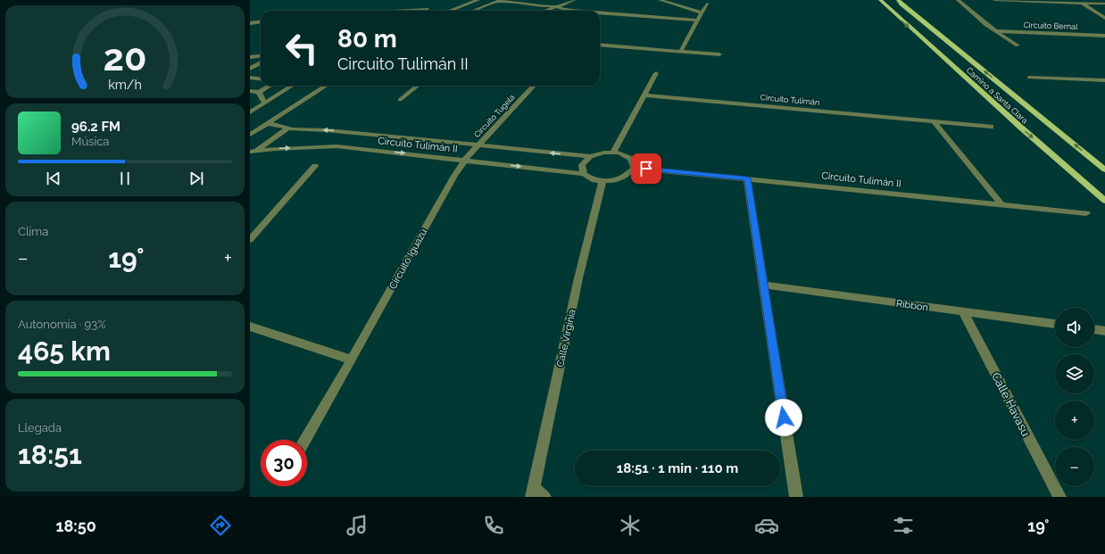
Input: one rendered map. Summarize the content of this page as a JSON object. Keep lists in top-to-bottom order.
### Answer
{
  "streets": {
    "main road": ["Camino a Santa Clara"],
    "street": [
      "Circuito Bernal",
      "Circuito Tulimán",
      "Circuito Tugela",
      "Circuito Tulimán II",
      "Circuito Iguazú",
      "Ribbon",
      "Calle Virginia",
      "Calle Havasu"
    ]
  },
  "crossings": [
    ["Circuito Tugela", "Circuito Tulimán II"],
    ["Circuito Tugela", "Circuito Iguazú"],
    ["Circuito Tulimán II", "Circuito Iguazú"],
    ["Circuito Tulimán II", "Calle Virginia"],
    ["Ribbon", "Calle Havasu"]
  ],
  "page": {
    "turn": ["80 m", "Circuito Tulimán II"],
    "song": ["96.2 FM", "Música"],
    "tile": [
      "Clima",
      ["Autonomía · 93%", "465 km"],
      ["Llegada", "18:51"]
    ],
    "heat": ["−", "19°", "+"],
    "map_buttons": ["+", "−"],
    "limit": "30",
    "trip": "18:51 · 1 min · 110 m",
    "tabs": ["18:50", "19°"],
    "gauge": ["20", "km/h"]
  }
}
